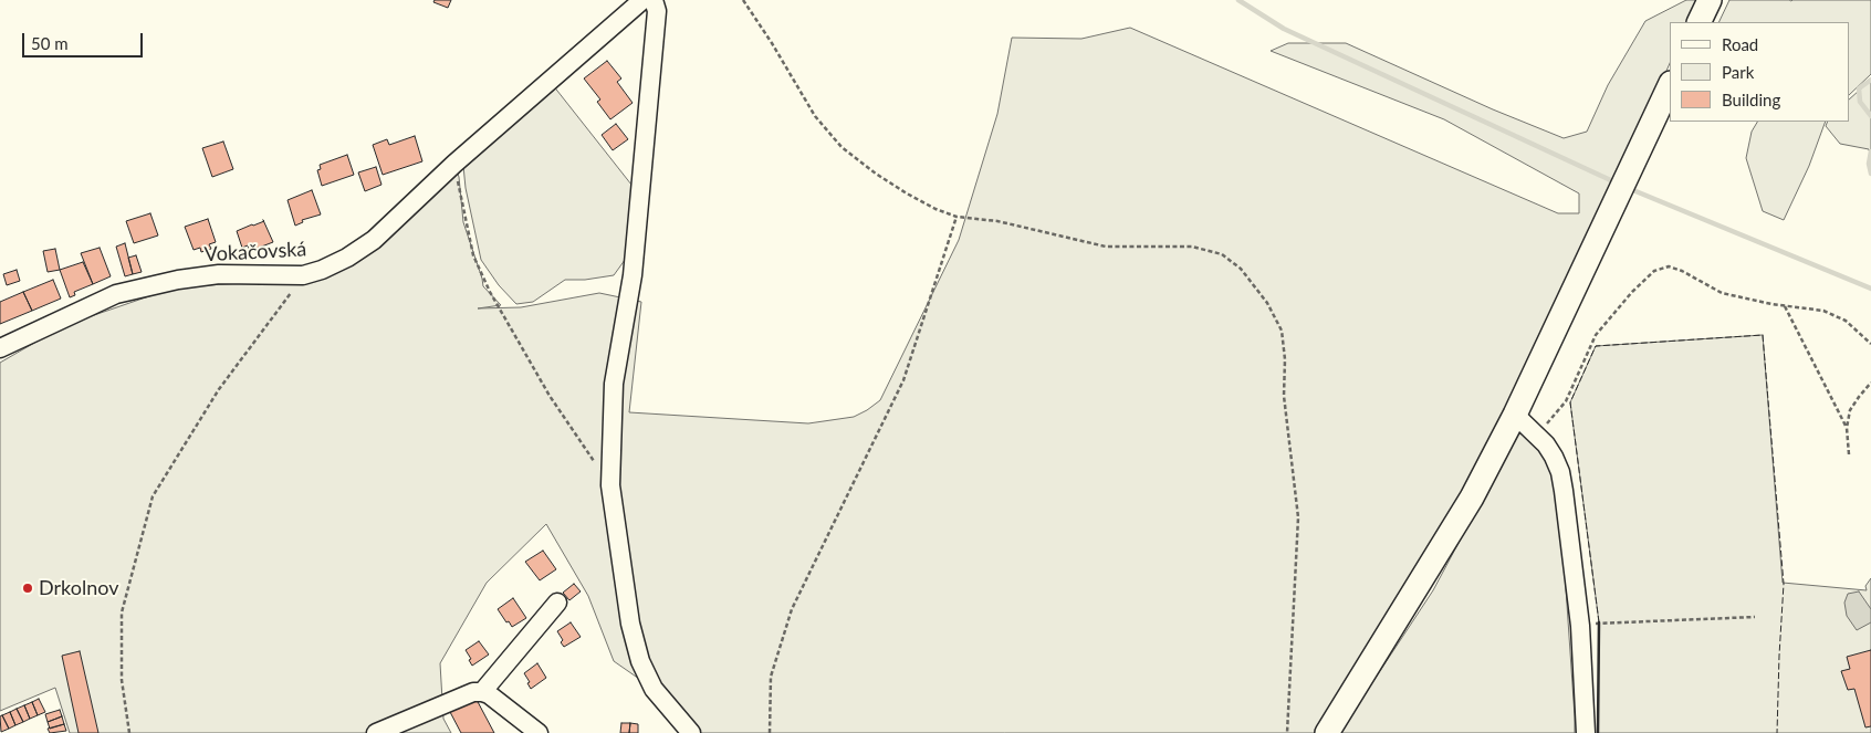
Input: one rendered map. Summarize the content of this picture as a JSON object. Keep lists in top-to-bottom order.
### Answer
{
  "streets": {
    "street": ["Vokačovská"]
  },
  "places": ["Drkolnov"],
  "legend": ["Road", "Park", "Building"],
  "scale_bar": "50 m"
}
